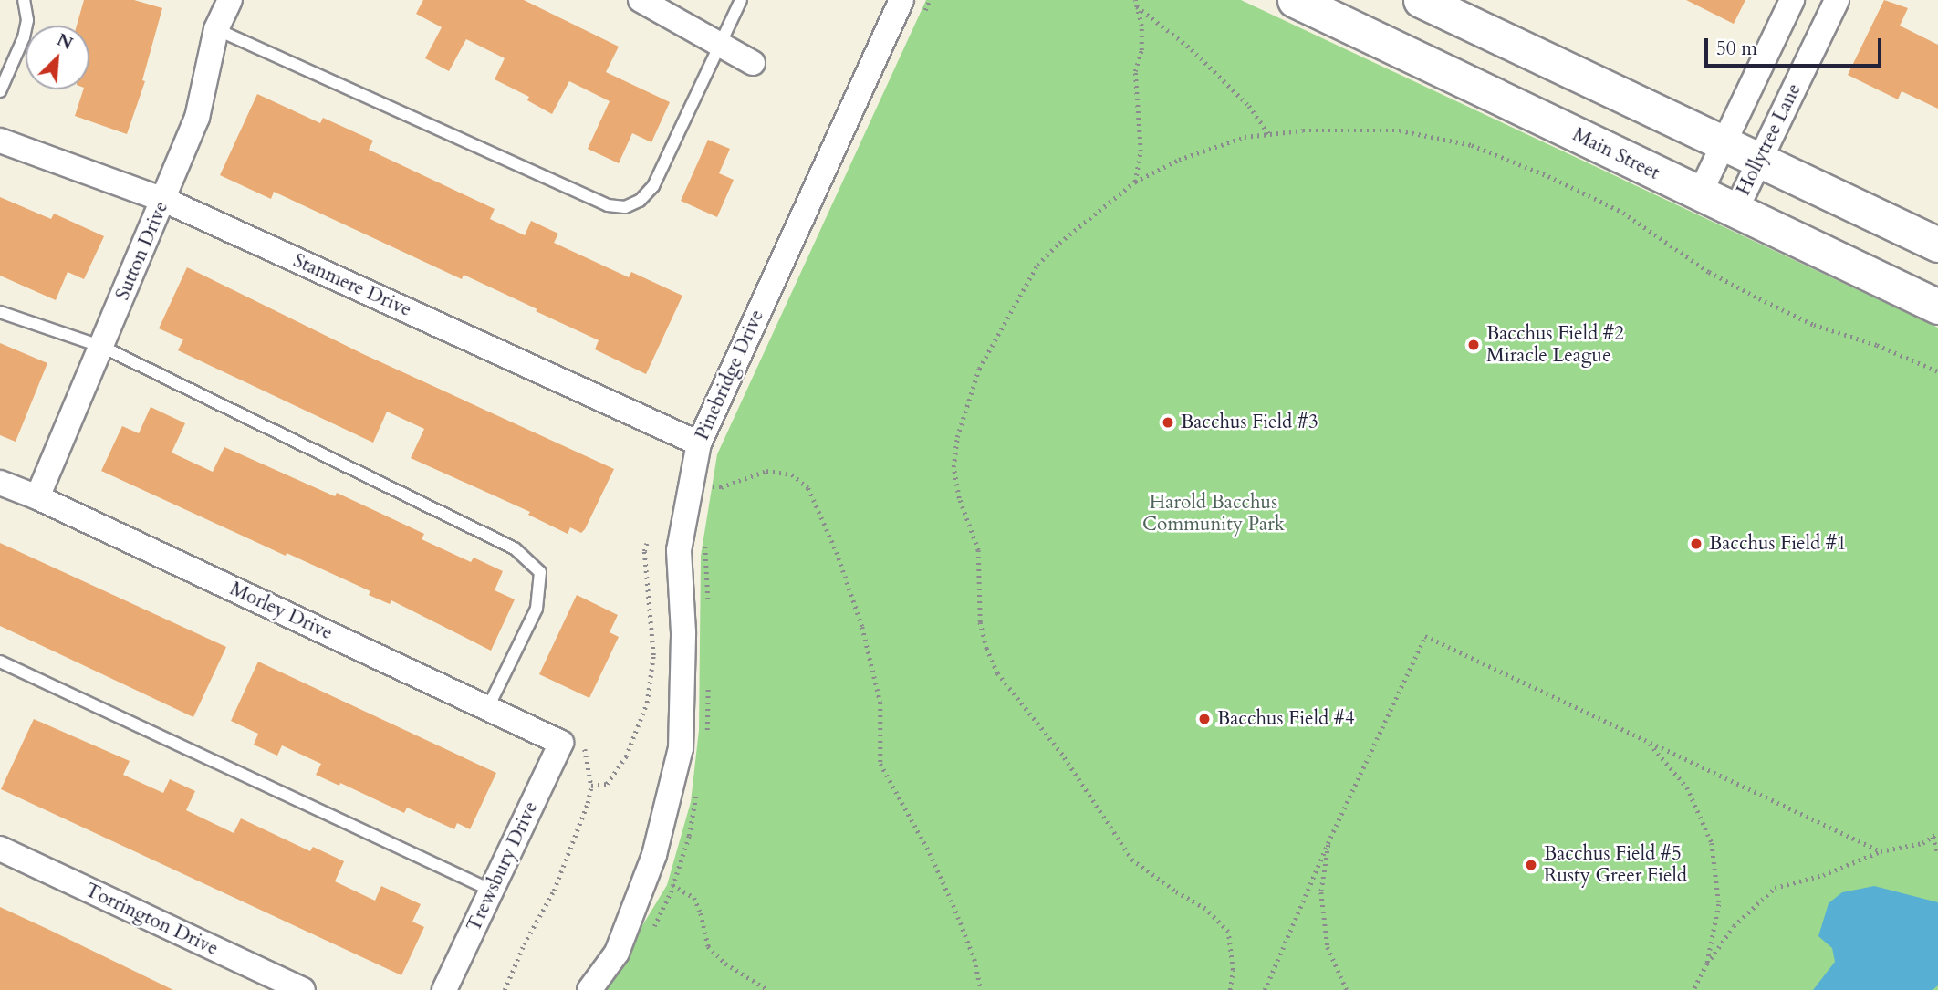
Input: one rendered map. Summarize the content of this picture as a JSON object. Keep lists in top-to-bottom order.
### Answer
{
  "streets": {
    "main road": ["Main Street"],
    "street": [
      "Hollytree Lane",
      "Sutton Drive",
      "Stanmere Drive",
      "Pinebridge Drive",
      "Morley Drive",
      "Trewsbury Drive",
      "Torrington Drive"
    ]
  },
  "crossings": [
    ["Hollytree Lane", "Main Street"],
    ["Sutton Drive", "Stanmere Drive"],
    ["Sutton Drive", "Morley Drive"],
    ["Stanmere Drive", "Pinebridge Drive"],
    ["Morley Drive", "Trewsbury Drive"]
  ],
  "parks": ["Harold Bacchus Community Park"],
  "places": [
    "Bacchus Field #2 Miracle League",
    "Bacchus Field #3",
    "Bacchus Field #1",
    "Bacchus Field #4",
    "Bacchus Field #5 Rusty Greer Field"
  ],
  "scale_bar": "50 m",
  "north": "top right"
}
